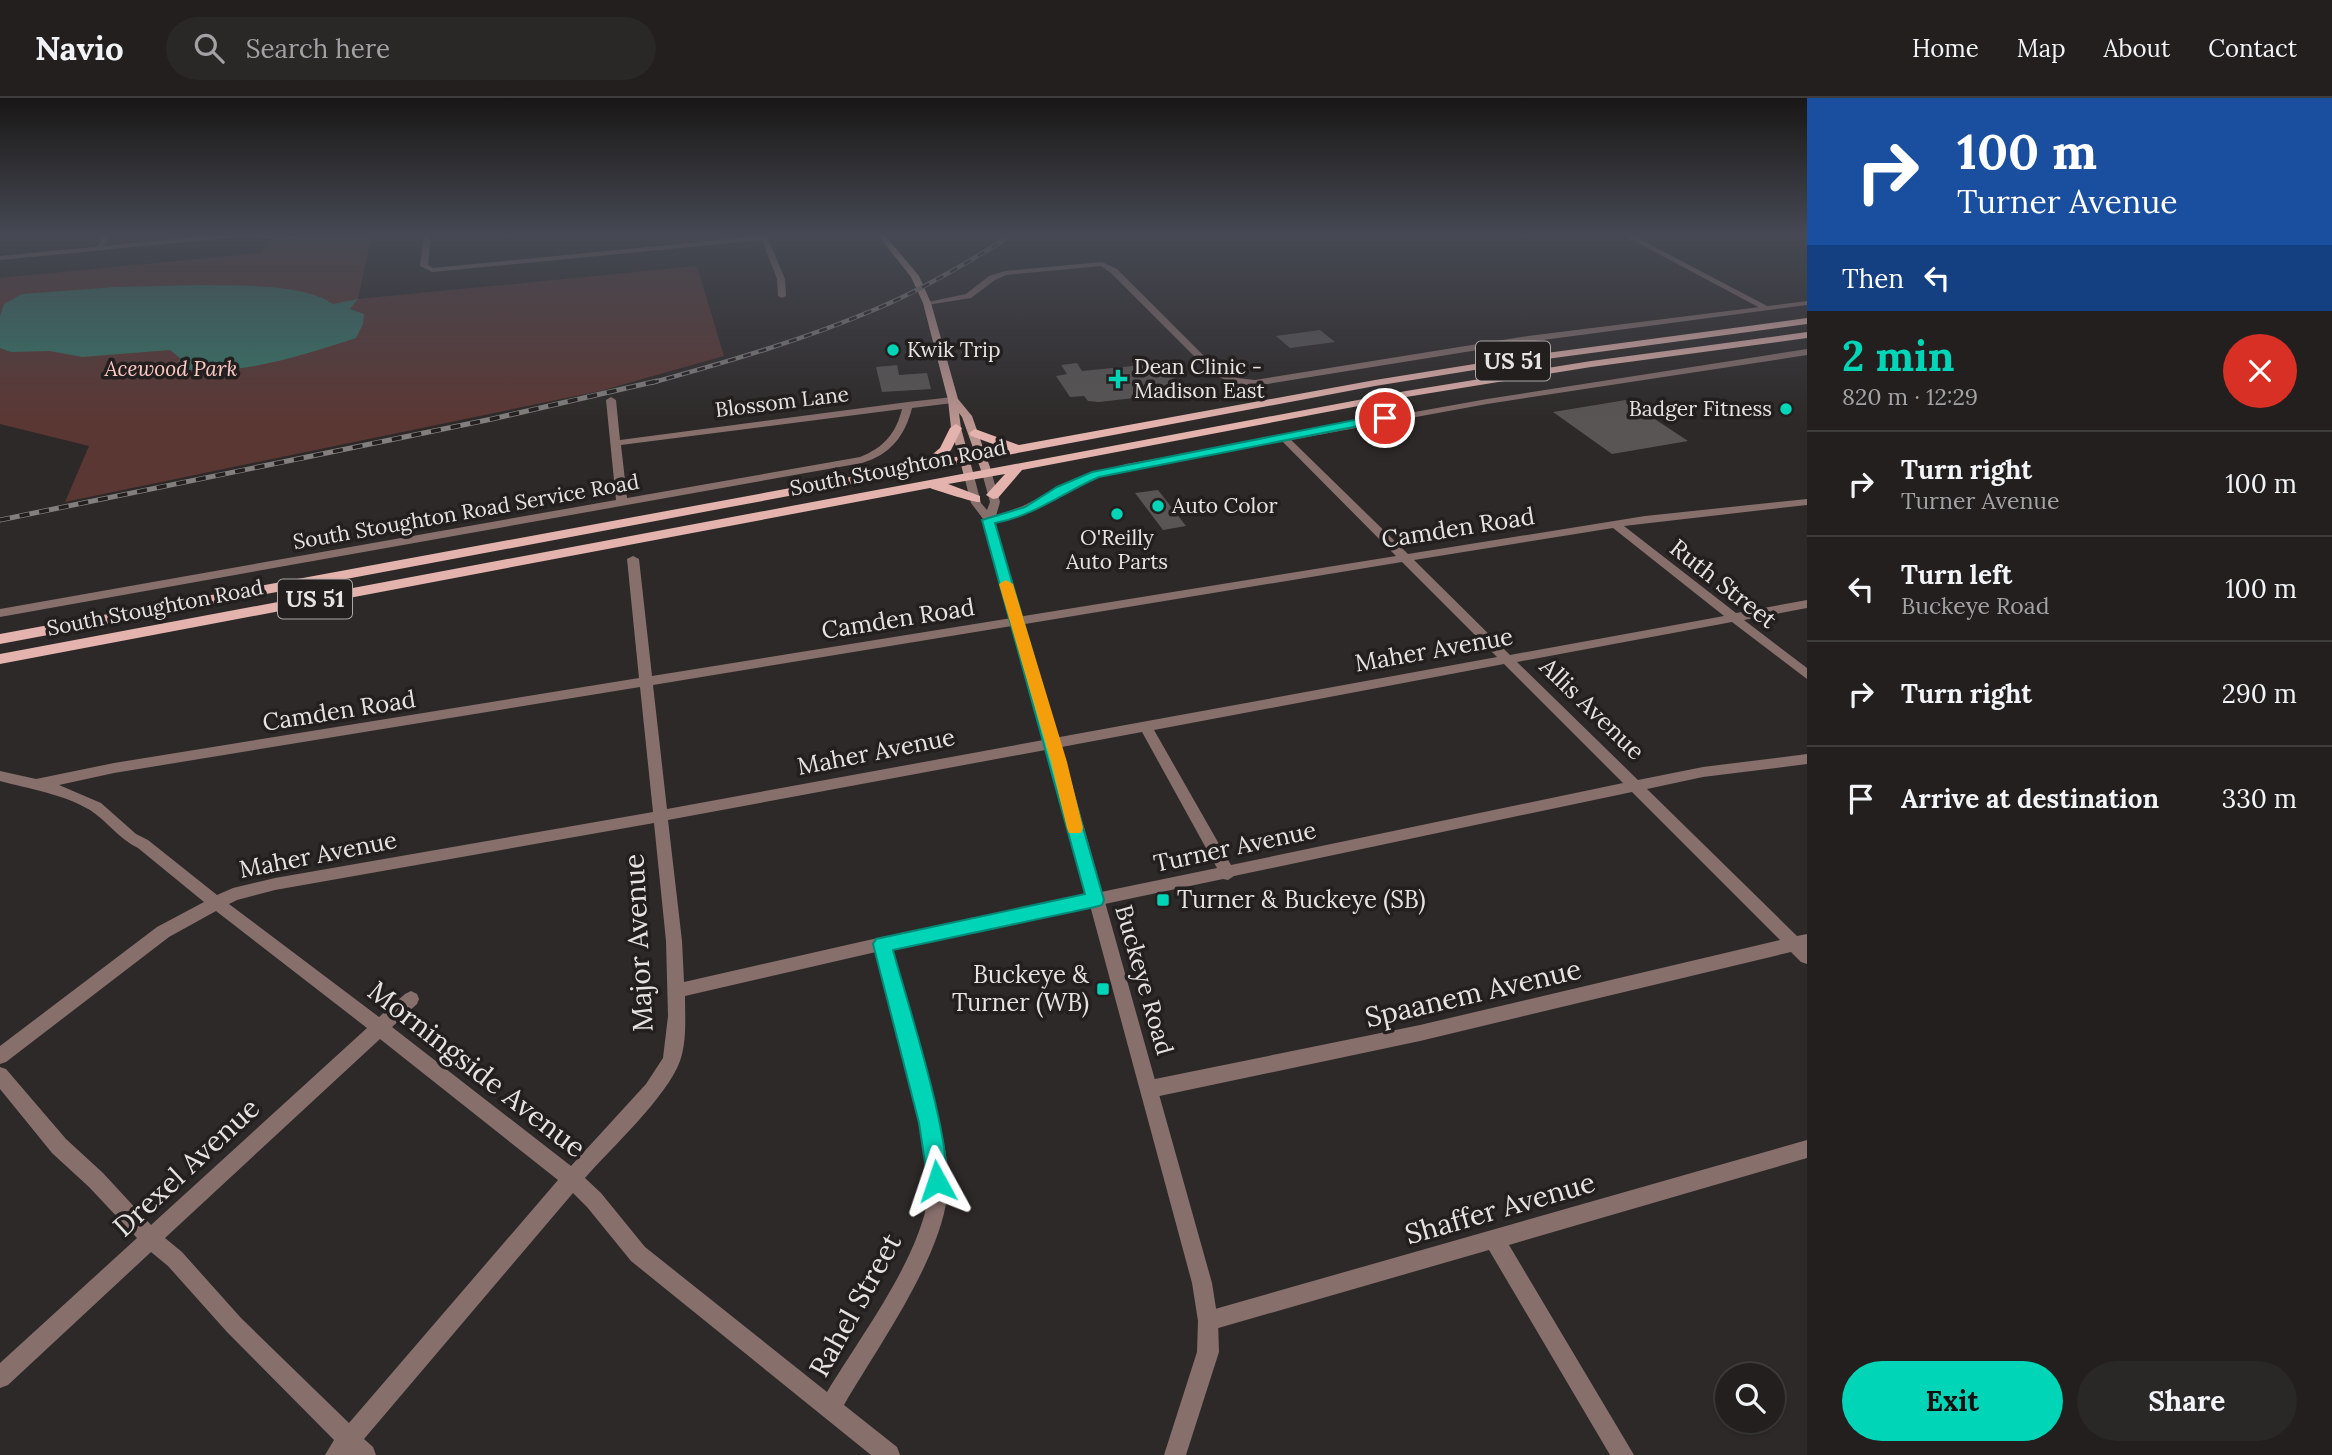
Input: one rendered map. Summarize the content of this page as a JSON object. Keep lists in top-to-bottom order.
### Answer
{
  "streets": {
    "main road": ["US 51", "South Stoughton Road"],
    "street": [
      "Blossom Lane",
      "South Stoughton Road Service Road",
      "Camden Road",
      "Ruth Street",
      "Maher Avenue",
      "Allis Avenue",
      "Turner Avenue",
      "Major Avenue",
      "Buckeye Road",
      "Spaanem Avenue",
      "Morningside Avenue",
      "Drexel Avenue",
      "Shaffer Avenue",
      "Rahel Street"
    ]
  },
  "crossings": [
    ["Blossom Lane", "South Stoughton Road Service Road"],
    ["South Stoughton Road", "Buckeye Road"],
    ["Camden Road", "Ruth Street"],
    ["Camden Road", "Allis Avenue"],
    ["Camden Road", "Major Avenue"],
    ["Camden Road", "Buckeye Road"],
    ["Camden Road", "Morningside Avenue"],
    ["Ruth Street", "Maher Avenue"],
    ["Maher Avenue", "Allis Avenue"],
    ["Maher Avenue", "Major Avenue"],
    ["Maher Avenue", "Buckeye Road"],
    ["Maher Avenue", "Morningside Avenue"],
    ["Allis Avenue", "Turner Avenue"],
    ["Allis Avenue", "Spaanem Avenue"],
    ["Turner Avenue", "Major Avenue"],
    ["Turner Avenue", "Buckeye Road"],
    ["Turner Avenue", "Rahel Street"],
    ["Major Avenue", "Morningside Avenue"],
    ["Buckeye Road", "Spaanem Avenue"],
    ["Buckeye Road", "Shaffer Avenue"],
    ["Morningside Avenue", "Drexel Avenue"],
    ["Morningside Avenue", "Rahel Street"]
  ],
  "parks": ["Acewood Park"],
  "places": {
    "other": [
      "Kwik Trip",
      "Badger Fitness",
      "Auto Color",
      "O'Reilly Auto Parts"
    ],
    "health": ["Dean Clinic - Madison East"],
    "transit": ["Turner & Buckeye (SB)", "Buckeye & Turner (WB)"]
  },
  "page": {
    "header": "Navio",
    "search": "Search here",
    "nav": [
      "Home",
      "Map",
      "About",
      "Contact"
    ],
    "turn": ["100 m", "Turner Avenue"],
    "then": "Then",
    "heading": ["2 min", "820 m · 12:29"],
    "list": [
      {
        "name": "Turn right",
        "note": "Turner Avenue",
        "value": "100 m"
      },
      {
        "name": "Turn left",
        "note": "Buckeye Road",
        "value": "100 m"
      },
      {
        "name": "Turn right",
        "value": "290 m"
      },
      {
        "name": "Arrive at destination",
        "value": "330 m"
      }
    ],
    "buttons": ["Exit", "Share"]
  }
}
